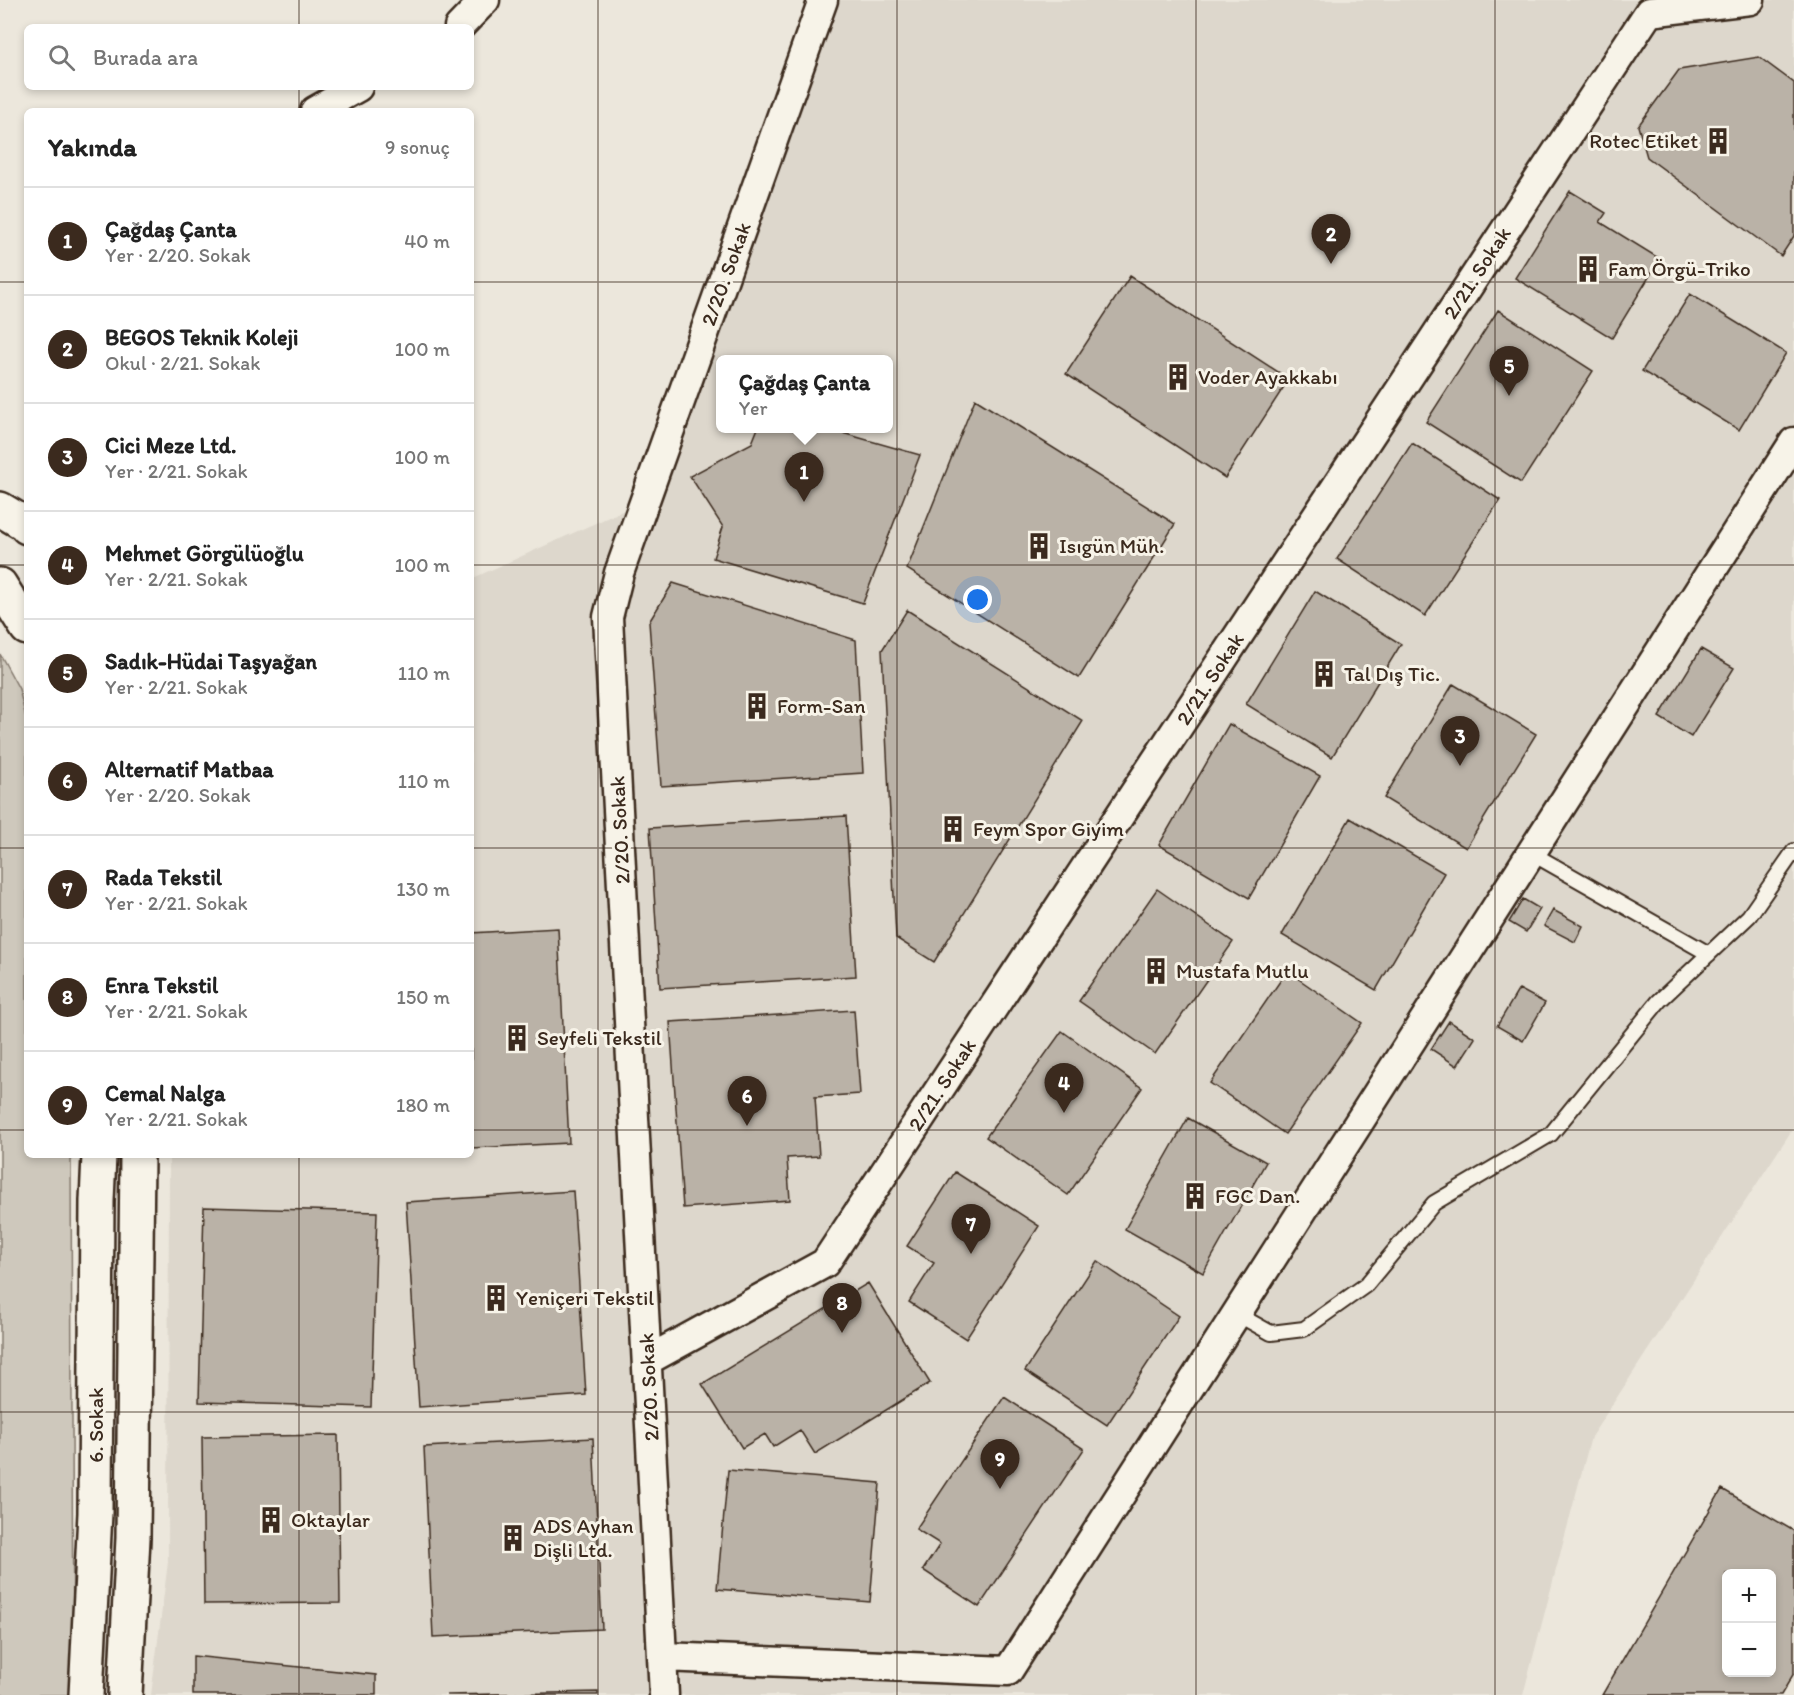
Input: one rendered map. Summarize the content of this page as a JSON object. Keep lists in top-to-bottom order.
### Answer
{
  "streets": {
    "main road": ["6. Sokak"],
    "street": ["2/21. Sokak", "2/20. Sokak"]
  },
  "crossings": [
    ["2/21. Sokak", "2/20. Sokak"]
  ],
  "places": {
    "building": [
      "Rotec Etiket",
      "Fam Örgü-Triko",
      "Voder Ayakkabı",
      "Isıgün Müh.",
      "Tal Dış Tic.",
      "Form-San",
      "Feym Spor Giyim",
      "Mustafa Mutlu",
      "Seyfeli Tekstil",
      "FGC Dan.",
      "Yeniçeri Tekstil",
      "Oktaylar",
      "ADS Ayhan Dişli Ltd."
    ]
  },
  "page": {
    "search": "Burada ara",
    "heading": ["Yakında", "9 sonuç"],
    "list": [
      {
        "mark": "1",
        "name": "Çağdaş Çanta",
        "note": "Yer · 2/20. Sokak",
        "value": "40 m"
      },
      {
        "mark": "2",
        "name": "BEGOS Teknik Koleji",
        "note": "Okul · 2/21. Sokak",
        "value": "100 m"
      },
      {
        "mark": "3",
        "name": "Cici Meze Ltd.",
        "note": "Yer · 2/21. Sokak",
        "value": "100 m"
      },
      {
        "mark": "4",
        "name": "Mehmet Görgülüoğlu",
        "note": "Yer · 2/21. Sokak",
        "value": "100 m"
      },
      {
        "mark": "5",
        "name": "Sadık-Hüdai Taşyağan",
        "note": "Yer · 2/21. Sokak",
        "value": "110 m"
      },
      {
        "mark": "6",
        "name": "Alternatif Matbaa",
        "note": "Yer · 2/20. Sokak",
        "value": "110 m"
      },
      {
        "mark": "7",
        "name": "Rada Tekstil",
        "note": "Yer · 2/21. Sokak",
        "value": "130 m"
      },
      {
        "mark": "8",
        "name": "Enra Tekstil",
        "note": "Yer · 2/21. Sokak",
        "value": "150 m"
      },
      {
        "mark": "9",
        "name": "Cemal Nalga",
        "note": "Yer · 2/21. Sokak",
        "value": "180 m"
      }
    ],
    "pins": [
      "2",
      "5",
      "1",
      "3",
      "4",
      "6",
      "7",
      "8",
      "9"
    ],
    "popup": ["Çağdaş Çanta", "Yer"],
    "map_buttons": ["+", "−"]
  }
}
